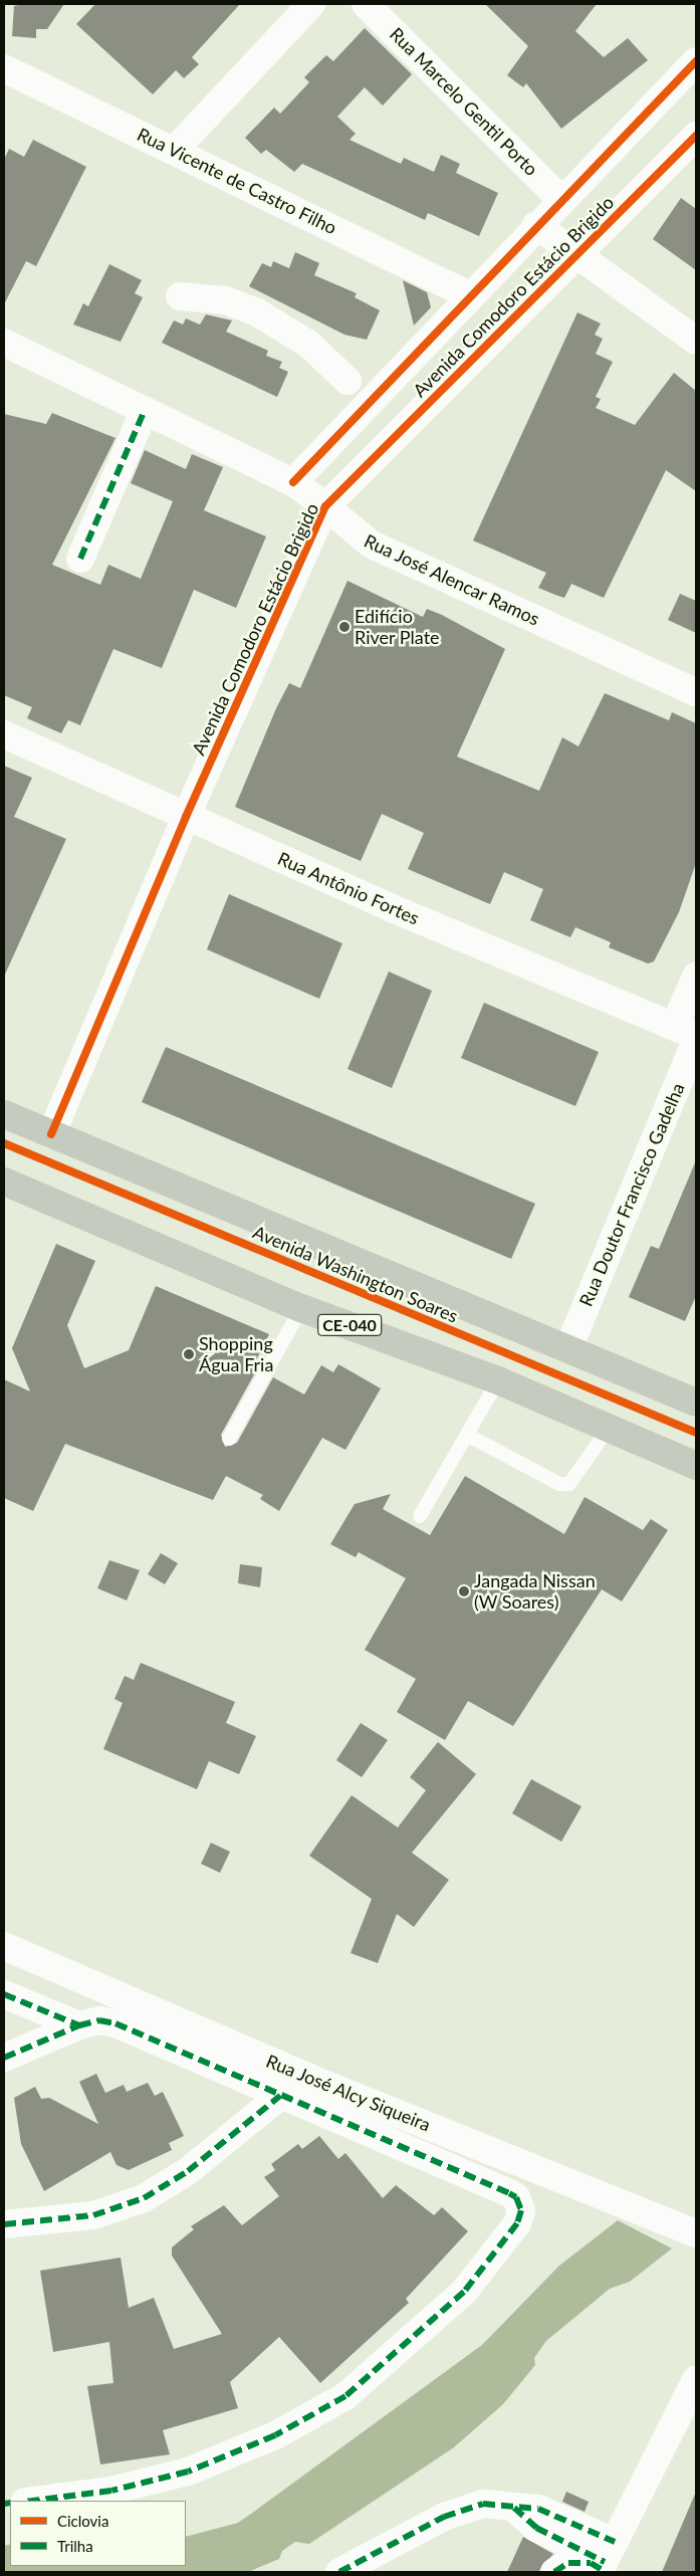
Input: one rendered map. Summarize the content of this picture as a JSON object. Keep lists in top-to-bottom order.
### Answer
{
  "streets": {
    "highway": ["Avenida Washington Soares", "CE-040"],
    "street": [
      "Rua Marcelo Gentil Porto",
      "Rua Vicente de Castro Filho",
      "Avenida Comodoro Estácio Brigido",
      "Rua José Alencar Ramos",
      "Rua Antônio Fortes",
      "Rua Doutor Francisco Gadelha",
      "Rua José Alcy Siqueira"
    ]
  },
  "crossings": [
    ["Rua Marcelo Gentil Porto", "Avenida Comodoro Estácio Brigido"],
    ["Rua Vicente de Castro Filho", "Avenida Comodoro Estácio Brigido"],
    ["Avenida Comodoro Estácio Brigido", "Rua José Alencar Ramos"],
    ["Avenida Comodoro Estácio Brigido", "Rua Antônio Fortes"],
    ["Avenida Comodoro Estácio Brigido", "Avenida Washington Soares"],
    ["Rua Antônio Fortes", "Rua Doutor Francisco Gadelha"],
    ["Rua Doutor Francisco Gadelha", "Avenida Washington Soares"]
  ],
  "places": ["Edifício River Plate", "Shopping Água Fria", "Jangada Nissan (W Soares)"],
  "legend": ["Ciclovia", "Trilha"]
}
